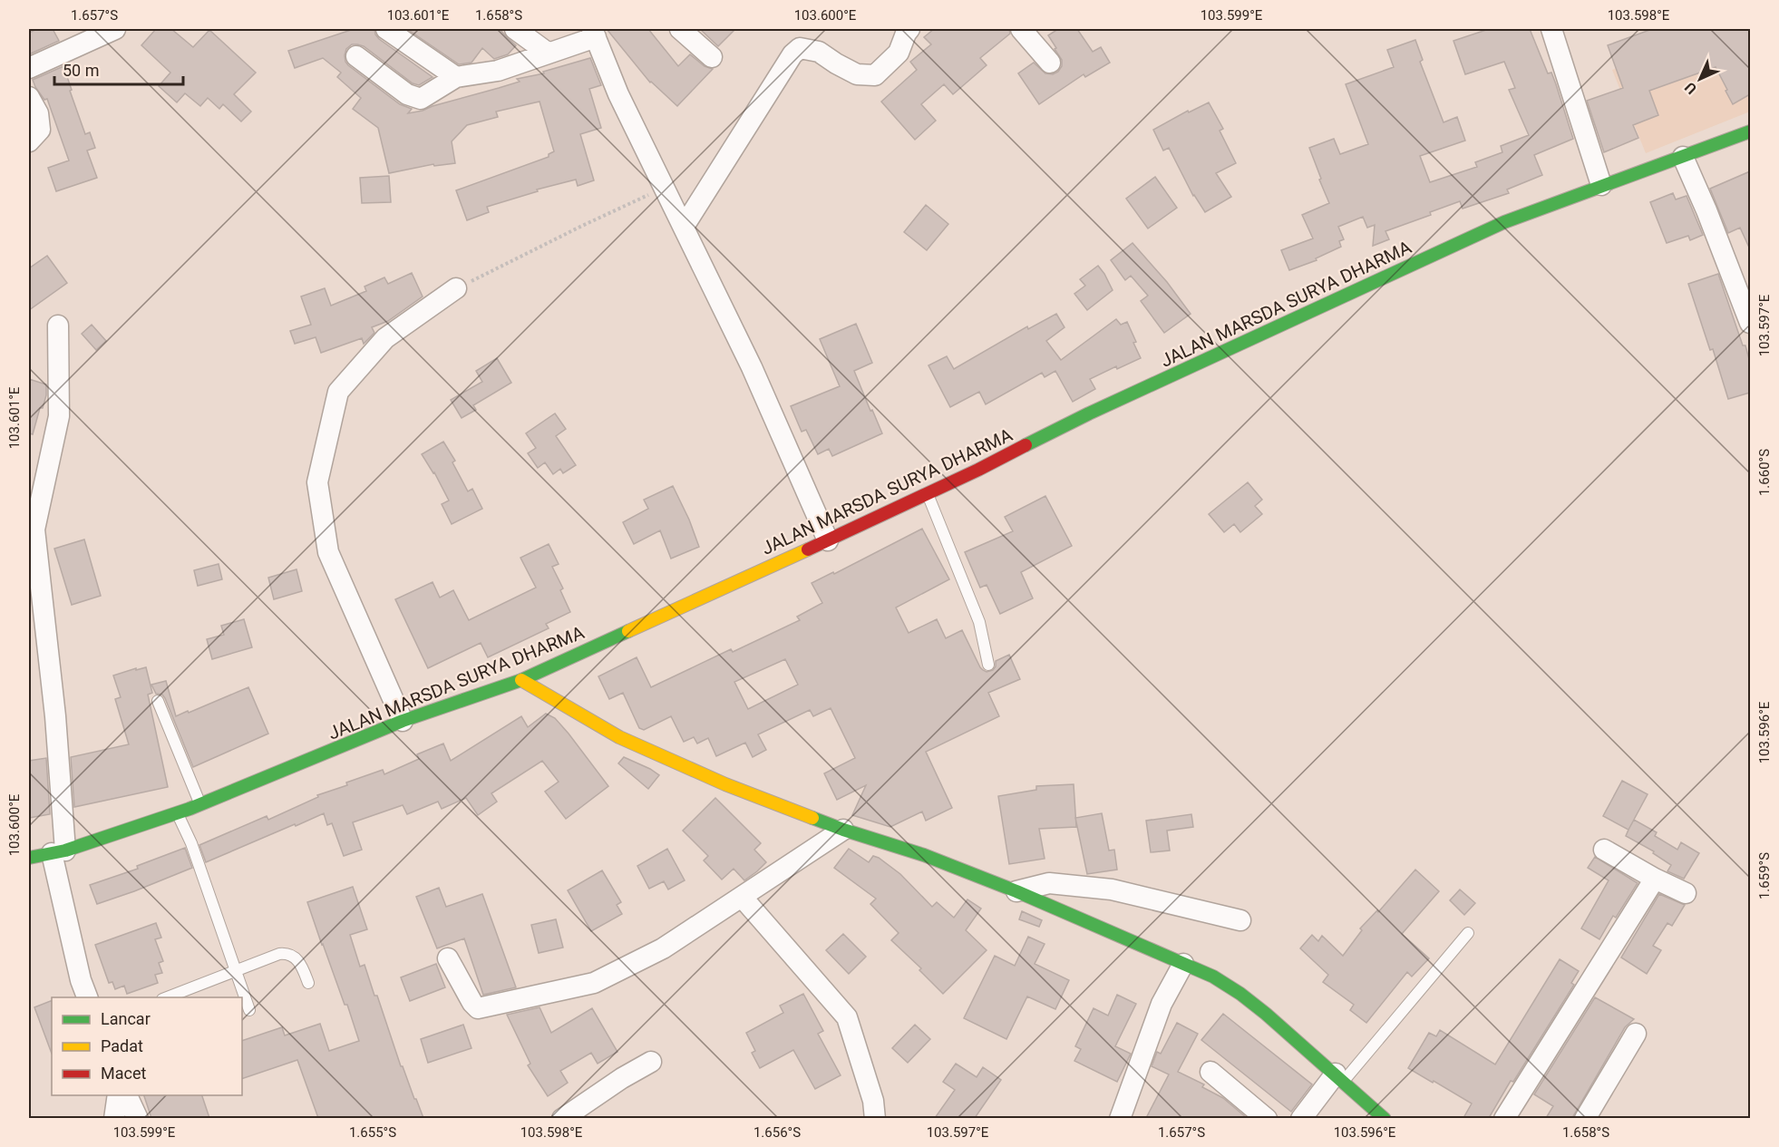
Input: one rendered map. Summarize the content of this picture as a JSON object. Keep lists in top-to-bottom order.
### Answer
{
  "streets": {
    "main road": ["JALAN MARSDA SURYA DHARMA"]
  },
  "legend": ["Lancar", "Padat", "Macet"],
  "scale_bar": "50 m",
  "north": "bottom left",
  "coordinates": [
    "1.657°S",
    "103.601°E",
    "1.658°S",
    "103.600°E",
    "103.599°E",
    "103.598°E",
    "103.597°E",
    "1.660°S",
    "103.596°E",
    "1.659°S",
    "1.655°S",
    "1.656°S"
  ]
}
